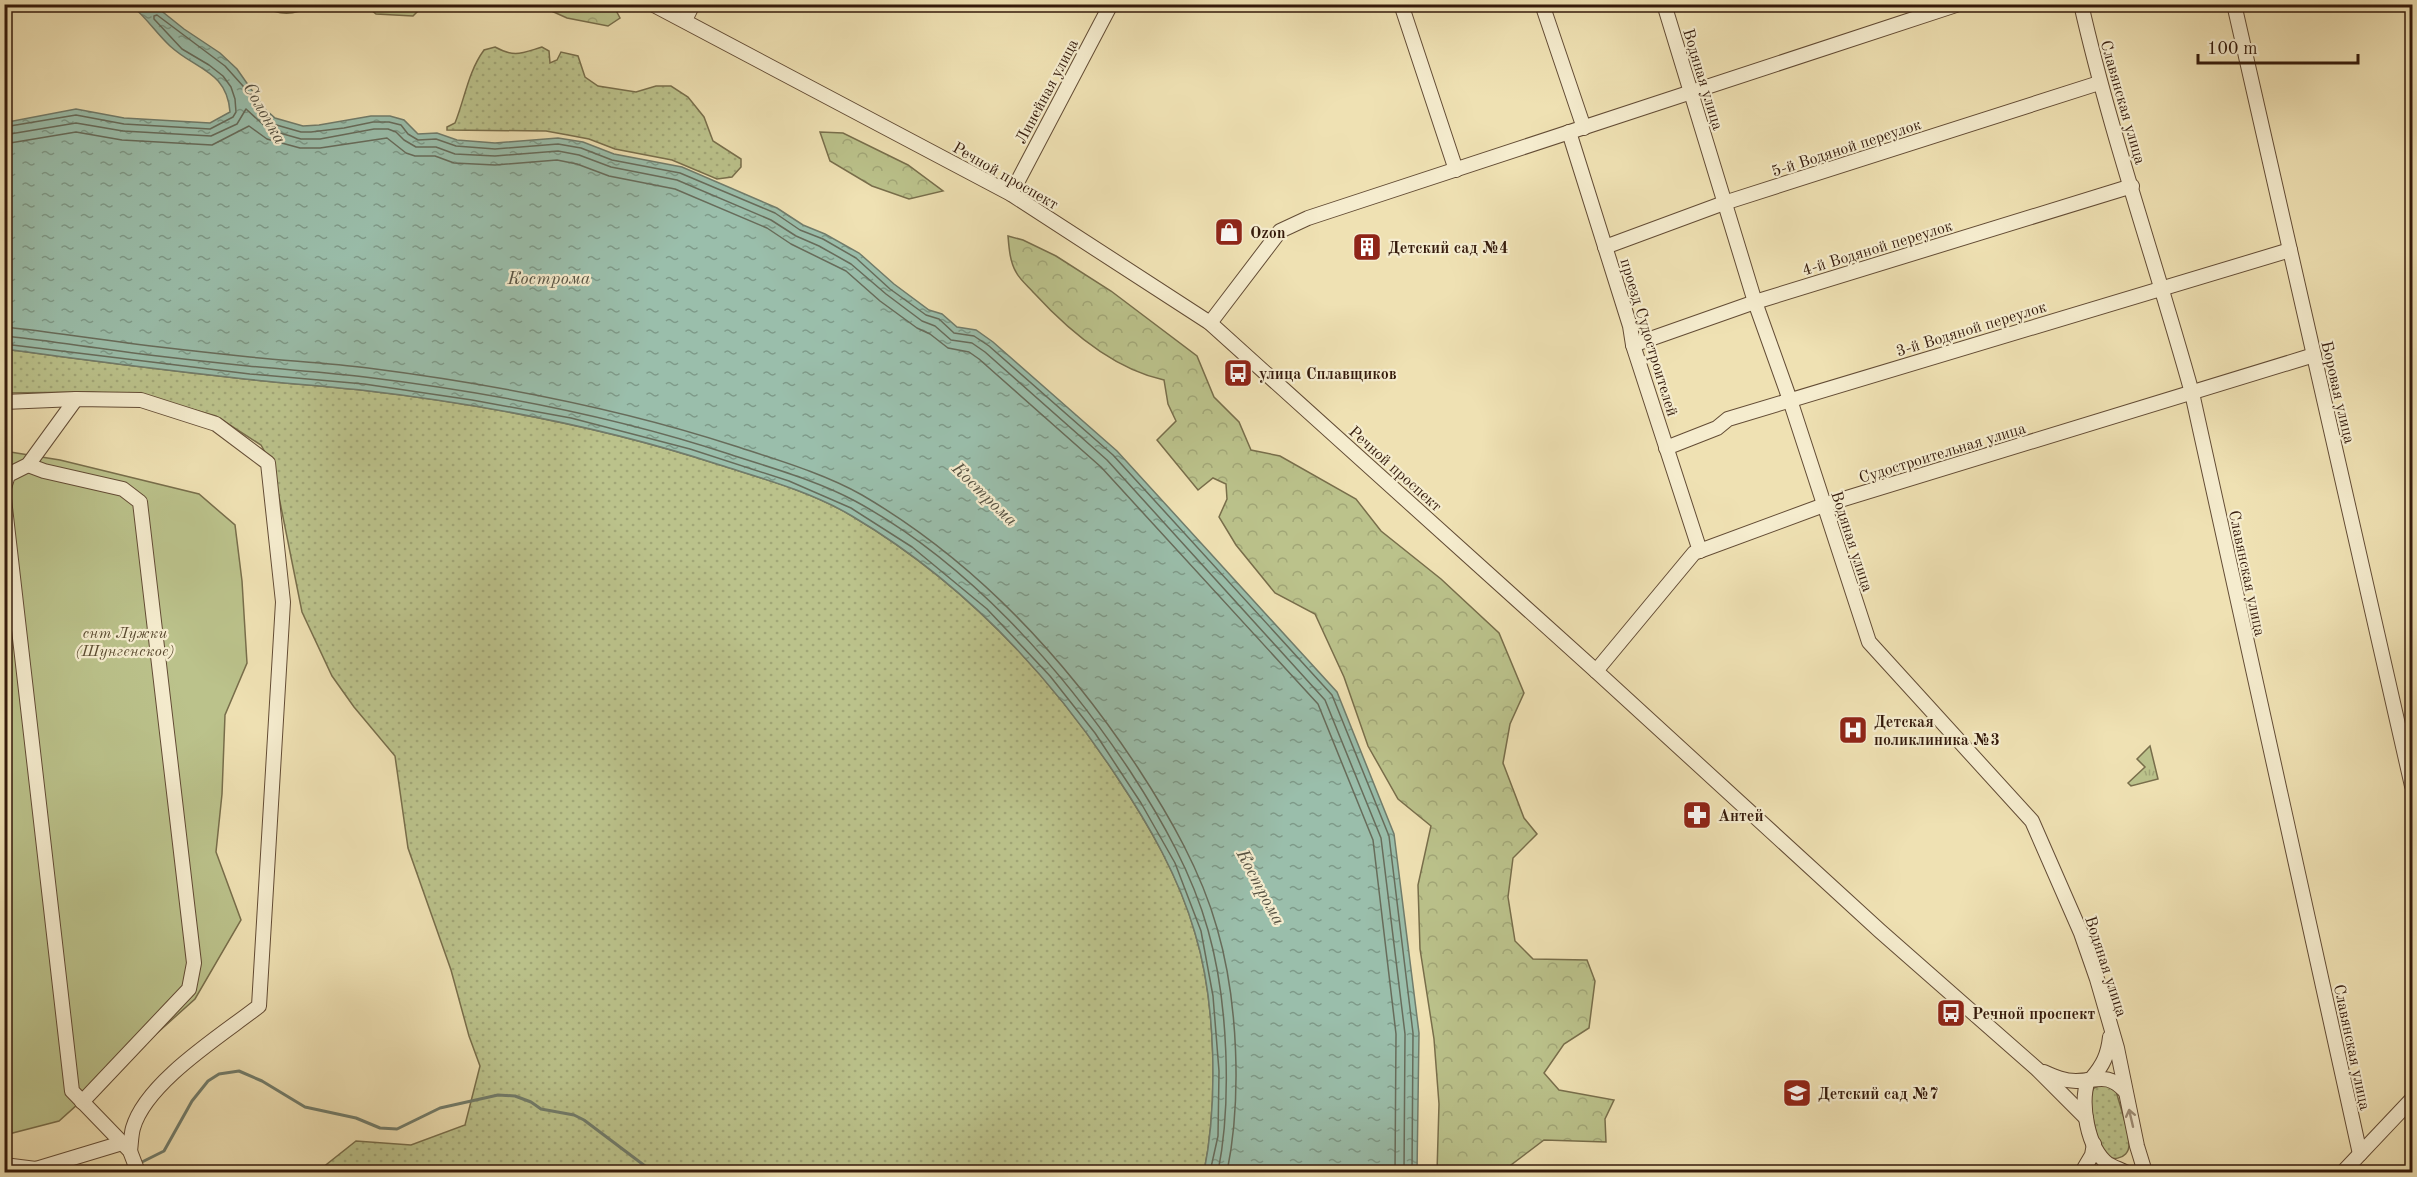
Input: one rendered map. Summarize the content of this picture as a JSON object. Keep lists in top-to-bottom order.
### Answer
{
  "streets": {
    "street": [
      "Водяная улица",
      "Линейная улица",
      "Славянская улица",
      "5-й Водяной переулок",
      "Речной проспект",
      "4-й Водяной переулок",
      "3-й Водяной переулок",
      "проезд Судостроителей",
      "Боровая улица",
      "Судостроительная улица"
    ]
  },
  "crossings": [
    ["Водяная улица", "5-й Водяной переулок"],
    ["Водяная улица", "4-й Водяной переулок"],
    ["Водяная улица", "3-й Водяной переулок"],
    ["Водяная улица", "Судостроительная улица"],
    ["Линейная улица", "Речной проспект"],
    ["Славянская улица", "5-й Водяной переулок"],
    ["Славянская улица", "4-й Водяной переулок"],
    ["Славянская улица", "3-й Водяной переулок"],
    ["Славянская улица", "Судостроительная улица"],
    ["5-й Водяной переулок", "проезд Судостроителей"],
    ["Речной проспект", "Судостроительная улица"],
    ["4-й Водяной переулок", "проезд Судостроителей"],
    ["3-й Водяной переулок", "проезд Судостроителей"],
    ["3-й Водяной переулок", "Боровая улица"],
    ["проезд Судостроителей", "Судостроительная улица"],
    ["Боровая улица", "Судостроительная улица"]
  ],
  "water": ["Солонка", "Кострома"],
  "parks": ["снт Лужки (Шунгенское)"],
  "places": {
    "shop": ["Ozon"],
    "building": ["Детский сад №4"],
    "bus stop": ["улица Сплавщиков", "Речной проспект"],
    "hospital": ["Детская поликлиника №3"],
    "pharmacy": ["Антей"],
    "school or university": ["Детский сад №7"]
  },
  "scale_bar": "100 m"
}
